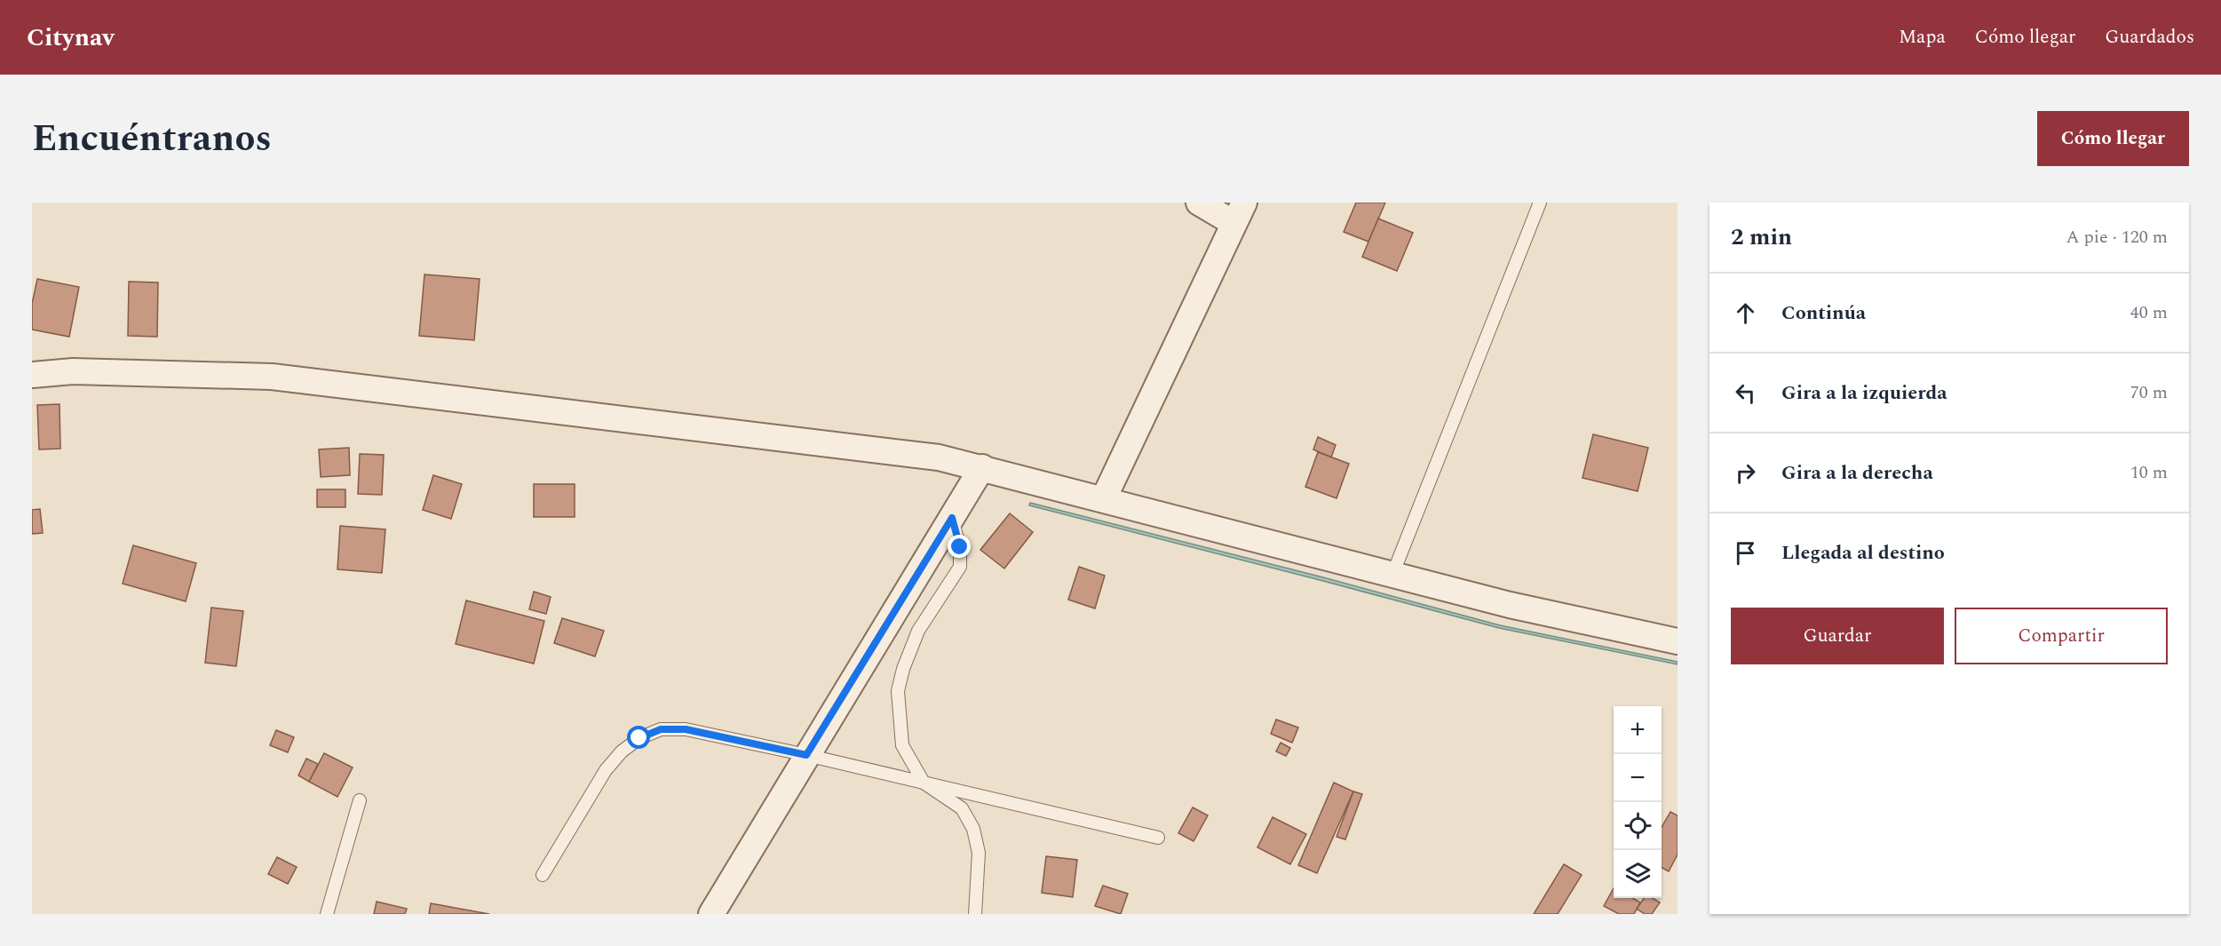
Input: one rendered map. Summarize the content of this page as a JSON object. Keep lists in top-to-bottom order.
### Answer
{
  "page": {
    "header": "Citynav",
    "nav": ["Mapa", "Cómo llegar", "Guardados"],
    "title": "Encuéntranos",
    "buttons": [
      "Cómo llegar",
      ["Guardar", "Compartir"]
    ],
    "heading": ["2 min", "A pie · 120 m"],
    "list": [
      ["Continúa", "40 m"],
      ["Gira a la izquierda", "70 m"],
      ["Gira a la derecha", "10 m"],
      "Llegada al destino"
    ],
    "map_buttons": ["+", "−"]
  }
}
